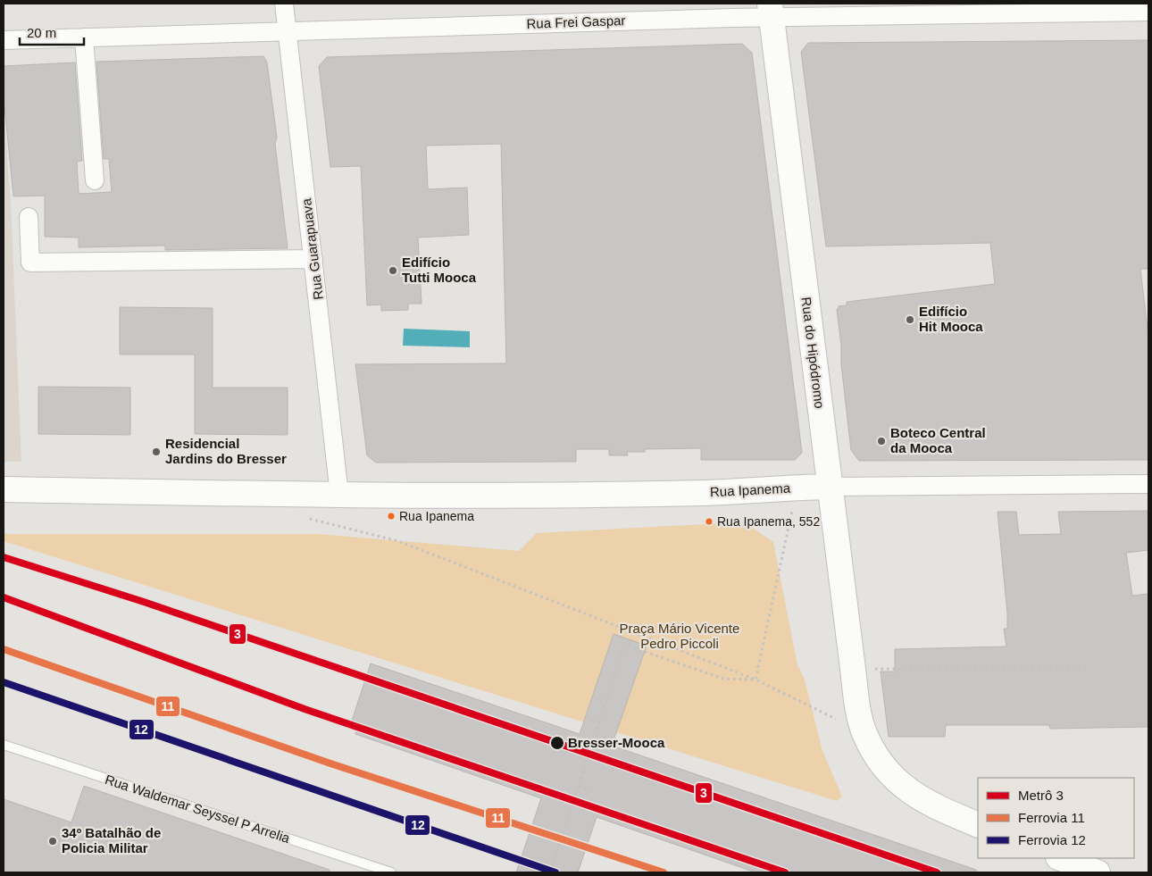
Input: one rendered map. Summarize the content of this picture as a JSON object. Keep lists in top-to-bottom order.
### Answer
{
  "streets": {
    "street": [
      "Rua Frei Gaspar",
      "Rua Guarapuava",
      "Rua do Hipódromo",
      "Rua Ipanema"
    ],
    "lane": ["Rua Waldemar Seyssel P Arrelia"]
  },
  "crossings": [
    ["Rua Frei Gaspar", "Rua Guarapuava"],
    ["Rua Frei Gaspar", "Rua do Hipódromo"],
    ["Rua Guarapuava", "Rua Ipanema"],
    ["Rua do Hipódromo", "Rua Ipanema"]
  ],
  "parks": ["Praça Mário Vicente Pedro Piccoli"],
  "places": [
    "Edifício Tutti Mooca",
    "Edifício Hit Mooca",
    "Boteco Central da Mooca",
    "Residencial Jardins do Bresser",
    "Rua Ipanema",
    "Rua Ipanema, 552",
    "Bresser-Mooca",
    "34º Batalhão de Policia Militar"
  ],
  "lines": ["metro line 3", "rail line 11", "rail line 12"],
  "legend": ["Metrô 3", "Ferrovia 11", "Ferrovia 12"],
  "scale_bar": "20 m"
}
